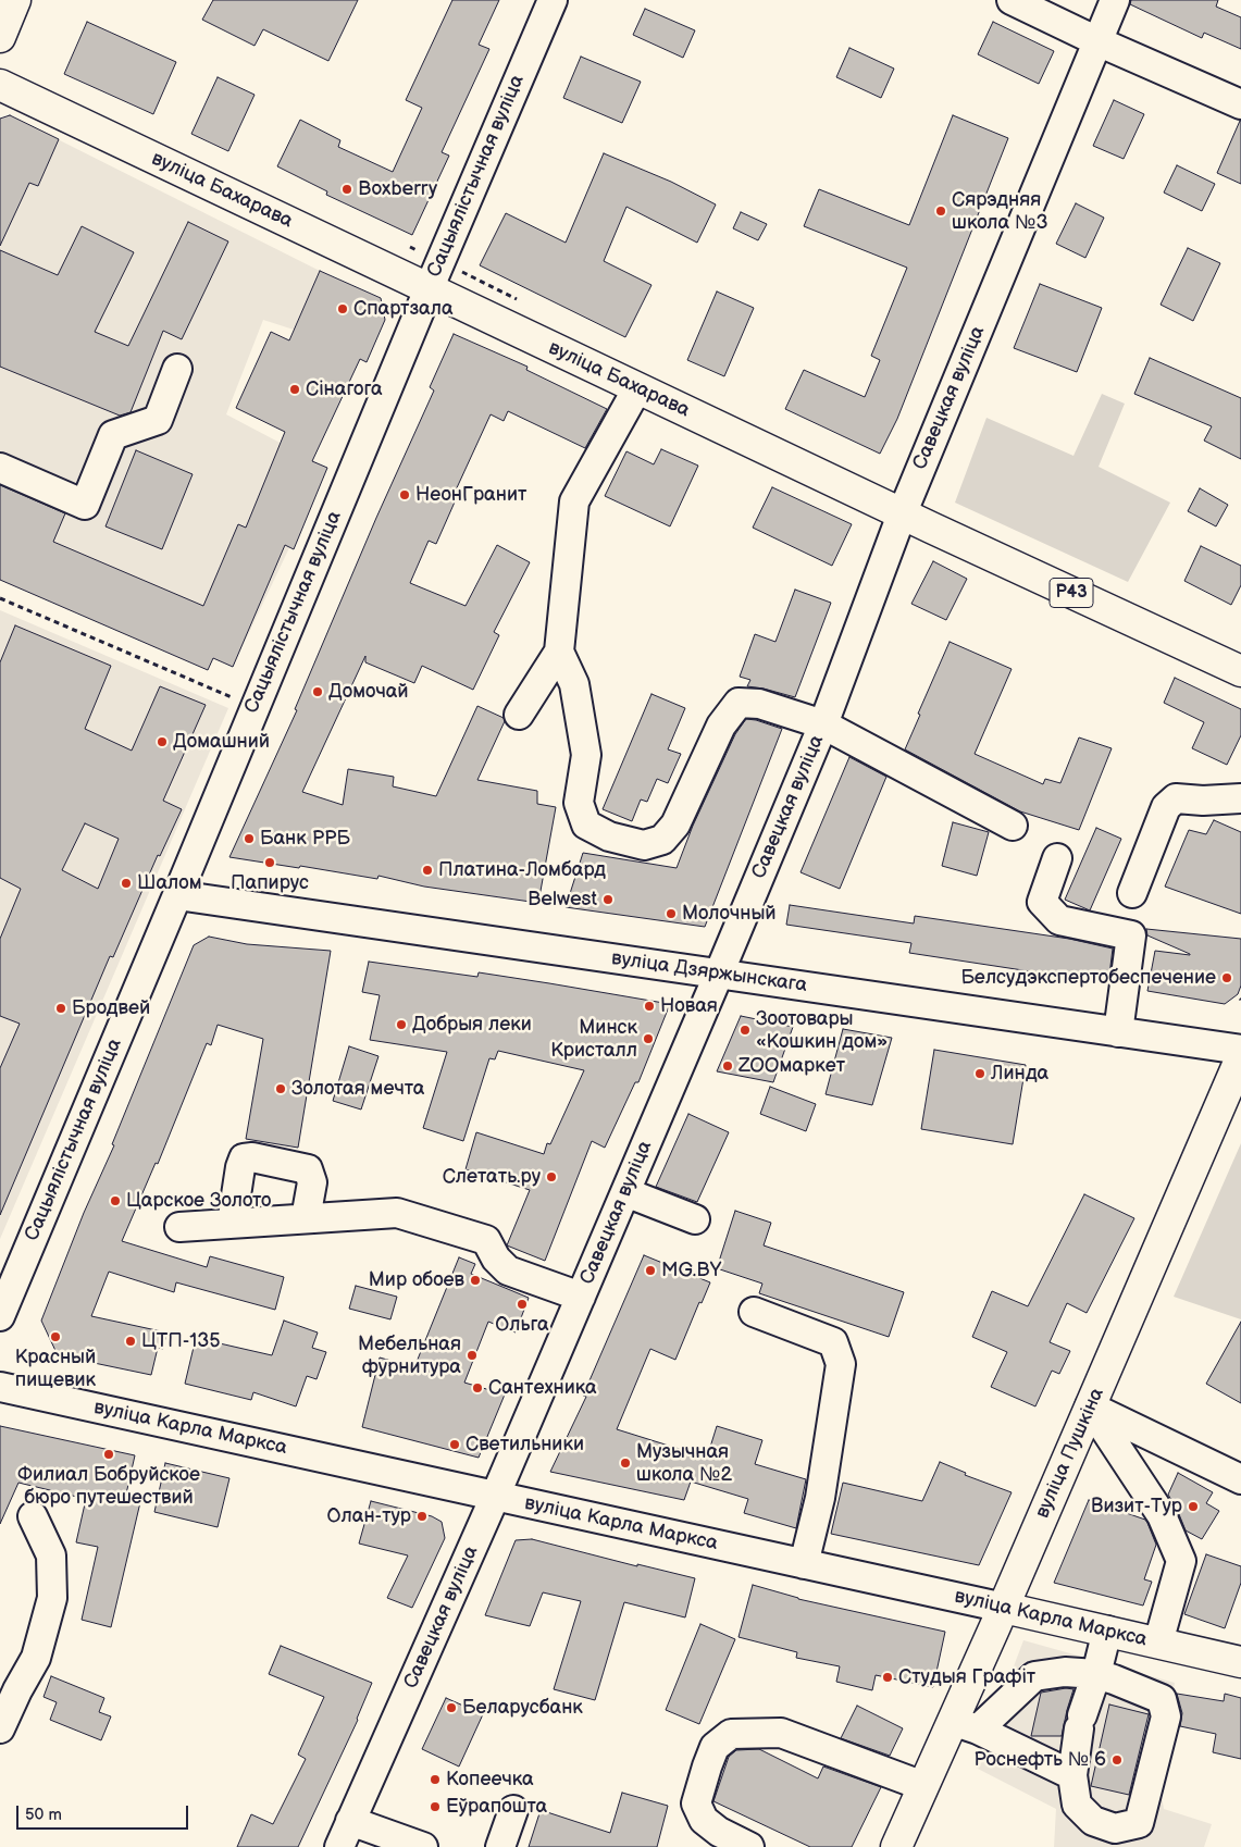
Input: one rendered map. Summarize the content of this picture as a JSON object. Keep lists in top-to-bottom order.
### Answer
{
  "streets": {
    "main road": [
      "вуліца Бахарава",
      "Р43",
      "вуліца Карла Маркса",
      "вуліца Пушкіна"
    ],
    "street": ["Сацыялістычная вуліца", "Савецкая вуліца", "вуліца Дзяржынскага"]
  },
  "crossings": [
    ["Сацыялістычная вуліца", "вуліца Бахарава"],
    ["Сацыялістычная вуліца", "вуліца Дзяржынскага"],
    ["вуліца Бахарава", "Савецкая вуліца"],
    ["Савецкая вуліца", "вуліца Дзяржынскага"],
    ["Савецкая вуліца", "вуліца Карла Маркса"],
    ["вуліца Карла Маркса", "вуліца Пушкіна"]
  ],
  "places": [
    "Boxberry",
    "Сярэдняя школа №3",
    "Спартзала",
    "Сінагога",
    "НеонГранит",
    "Домочай",
    "Домашний",
    "Банк РРБ",
    "Папирус",
    "Платина-Ломбард",
    "Шалом",
    "Belwest",
    "Молочный",
    "Белсудэкспертобеспечение",
    "Новая",
    "Бродвей",
    "Добрыя леки",
    "Зоотовары «Кошкин дом»",
    "Минск Кристалл",
    "ZOOмаркет",
    "Линда",
    "Золотая мечта",
    "Слетать.ру",
    "Царское Золото",
    "MG.BY",
    "Мир обоев",
    "Ольга",
    "Красный пищевик",
    "ЦТП-135",
    "Мебельная фурнитура",
    "Сантехника",
    "Светильники",
    "Филиал Бобруйское бюро путешествий",
    "Музычная школа №2",
    "Визит-Тур",
    "Олан-тур",
    "Студыя Графіт",
    "Беларусбанк",
    "Роснефть № 6",
    "Копеечка",
    "Еўрапошта"
  ],
  "scale_bar": "50 m"
}
